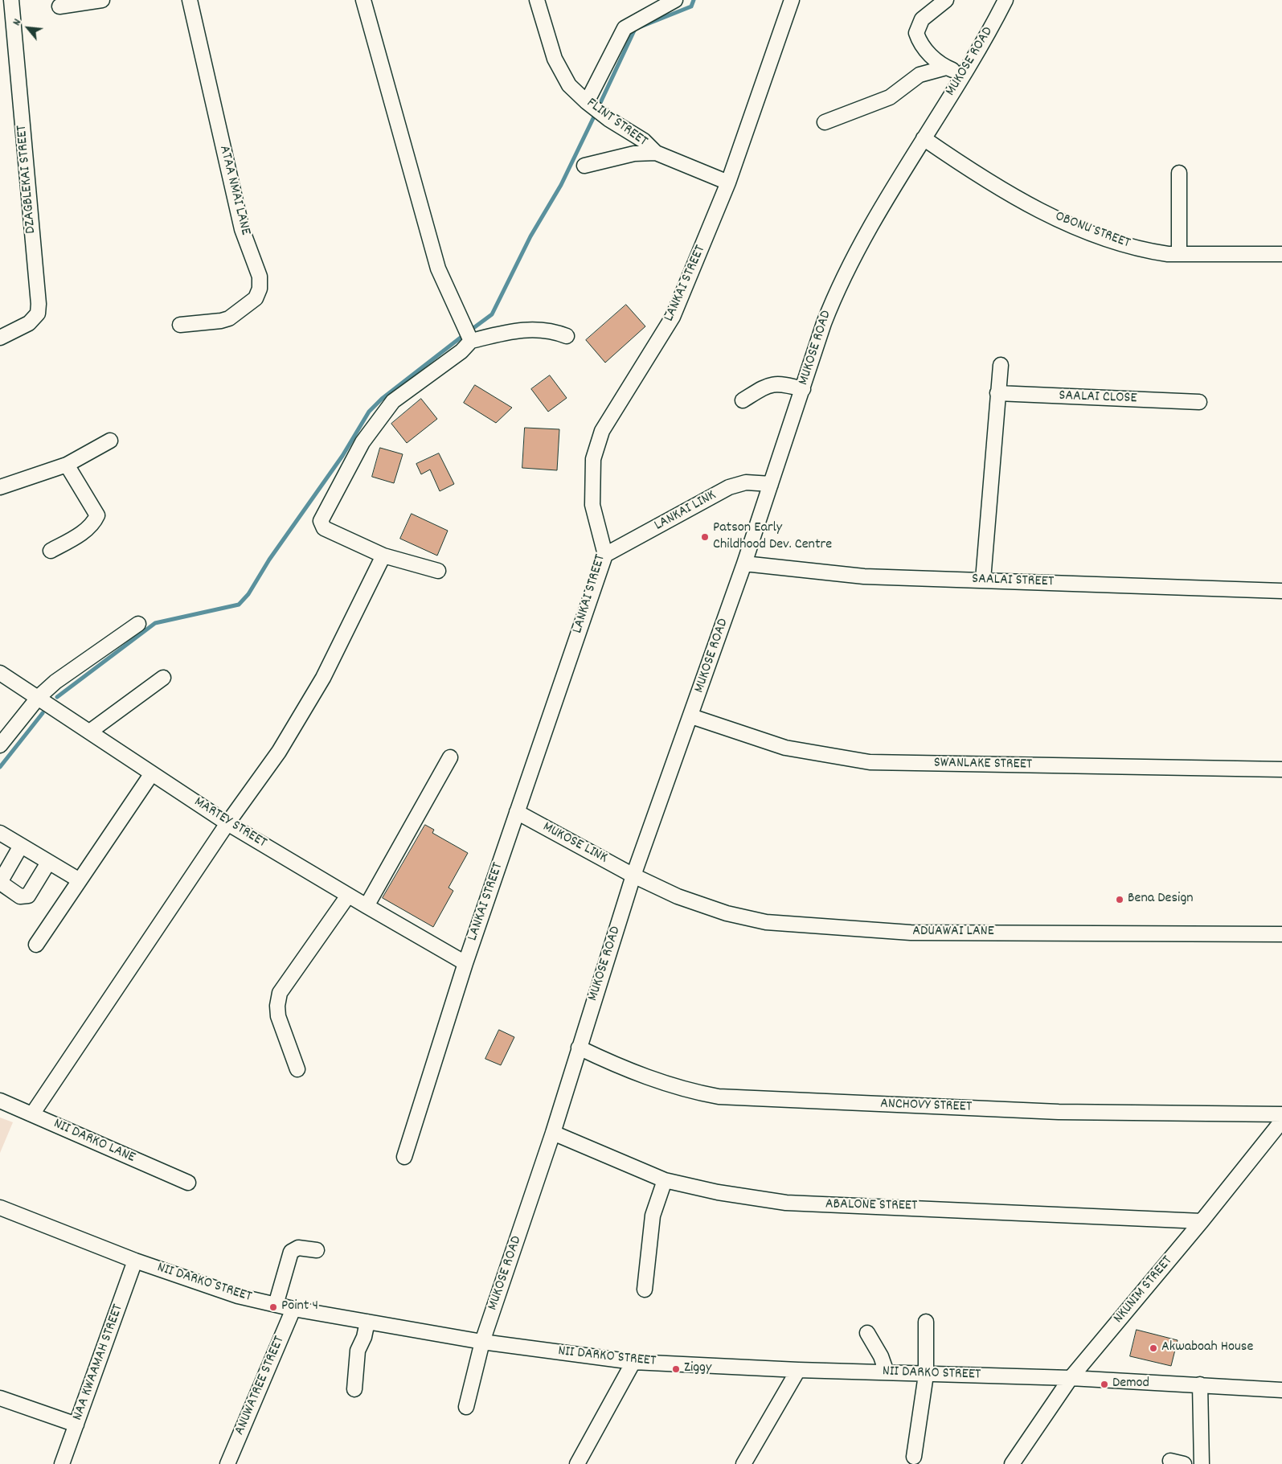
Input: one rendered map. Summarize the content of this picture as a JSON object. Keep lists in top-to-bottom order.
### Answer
{
  "streets": {
    "street": [
      "MUKOSE ROAD",
      "FLINT STREET",
      "DZAGBLEKAI STREET",
      "ATAA NMAI LANE",
      "OBONU STREET",
      "LANKAI STREET",
      "SAALAI CLOSE",
      "LANKAI LINK",
      "SAALAI STREET",
      "SWANLAKE STREET",
      "MARTEY STREET",
      "MUKOSE LINK",
      "ADUAWAI LANE",
      "ANCHOVY STREET",
      "NII DARKO LANE",
      "ABALONE STREET",
      "NII DARKO STREET",
      "NKUNIM STREET",
      "NAA KWAAMAH STREET",
      "ANUWATREE STREET"
    ]
  },
  "crossings": [
    ["MUKOSE ROAD", "OBONU STREET"],
    ["MUKOSE ROAD", "LANKAI LINK"],
    ["MUKOSE ROAD", "SAALAI STREET"],
    ["MUKOSE ROAD", "SWANLAKE STREET"],
    ["MUKOSE ROAD", "MUKOSE LINK"],
    ["MUKOSE ROAD", "ADUAWAI LANE"],
    ["MUKOSE ROAD", "ANCHOVY STREET"],
    ["MUKOSE ROAD", "ABALONE STREET"],
    ["MUKOSE ROAD", "NII DARKO STREET"],
    ["FLINT STREET", "LANKAI STREET"],
    ["LANKAI STREET", "LANKAI LINK"],
    ["LANKAI STREET", "MARTEY STREET"],
    ["LANKAI STREET", "MUKOSE LINK"],
    ["MUKOSE LINK", "ADUAWAI LANE"],
    ["ABALONE STREET", "NKUNIM STREET"],
    ["NII DARKO STREET", "NKUNIM STREET"],
    ["NII DARKO STREET", "NAA KWAAMAH STREET"],
    ["NII DARKO STREET", "ANUWATREE STREET"]
  ],
  "places": [
    "Patson Early Childhood Dev. Centre",
    "Bena Design",
    "Point 4",
    "Akwaboah House",
    "Ziggy",
    "Demod"
  ],
  "north": "top left"
}
